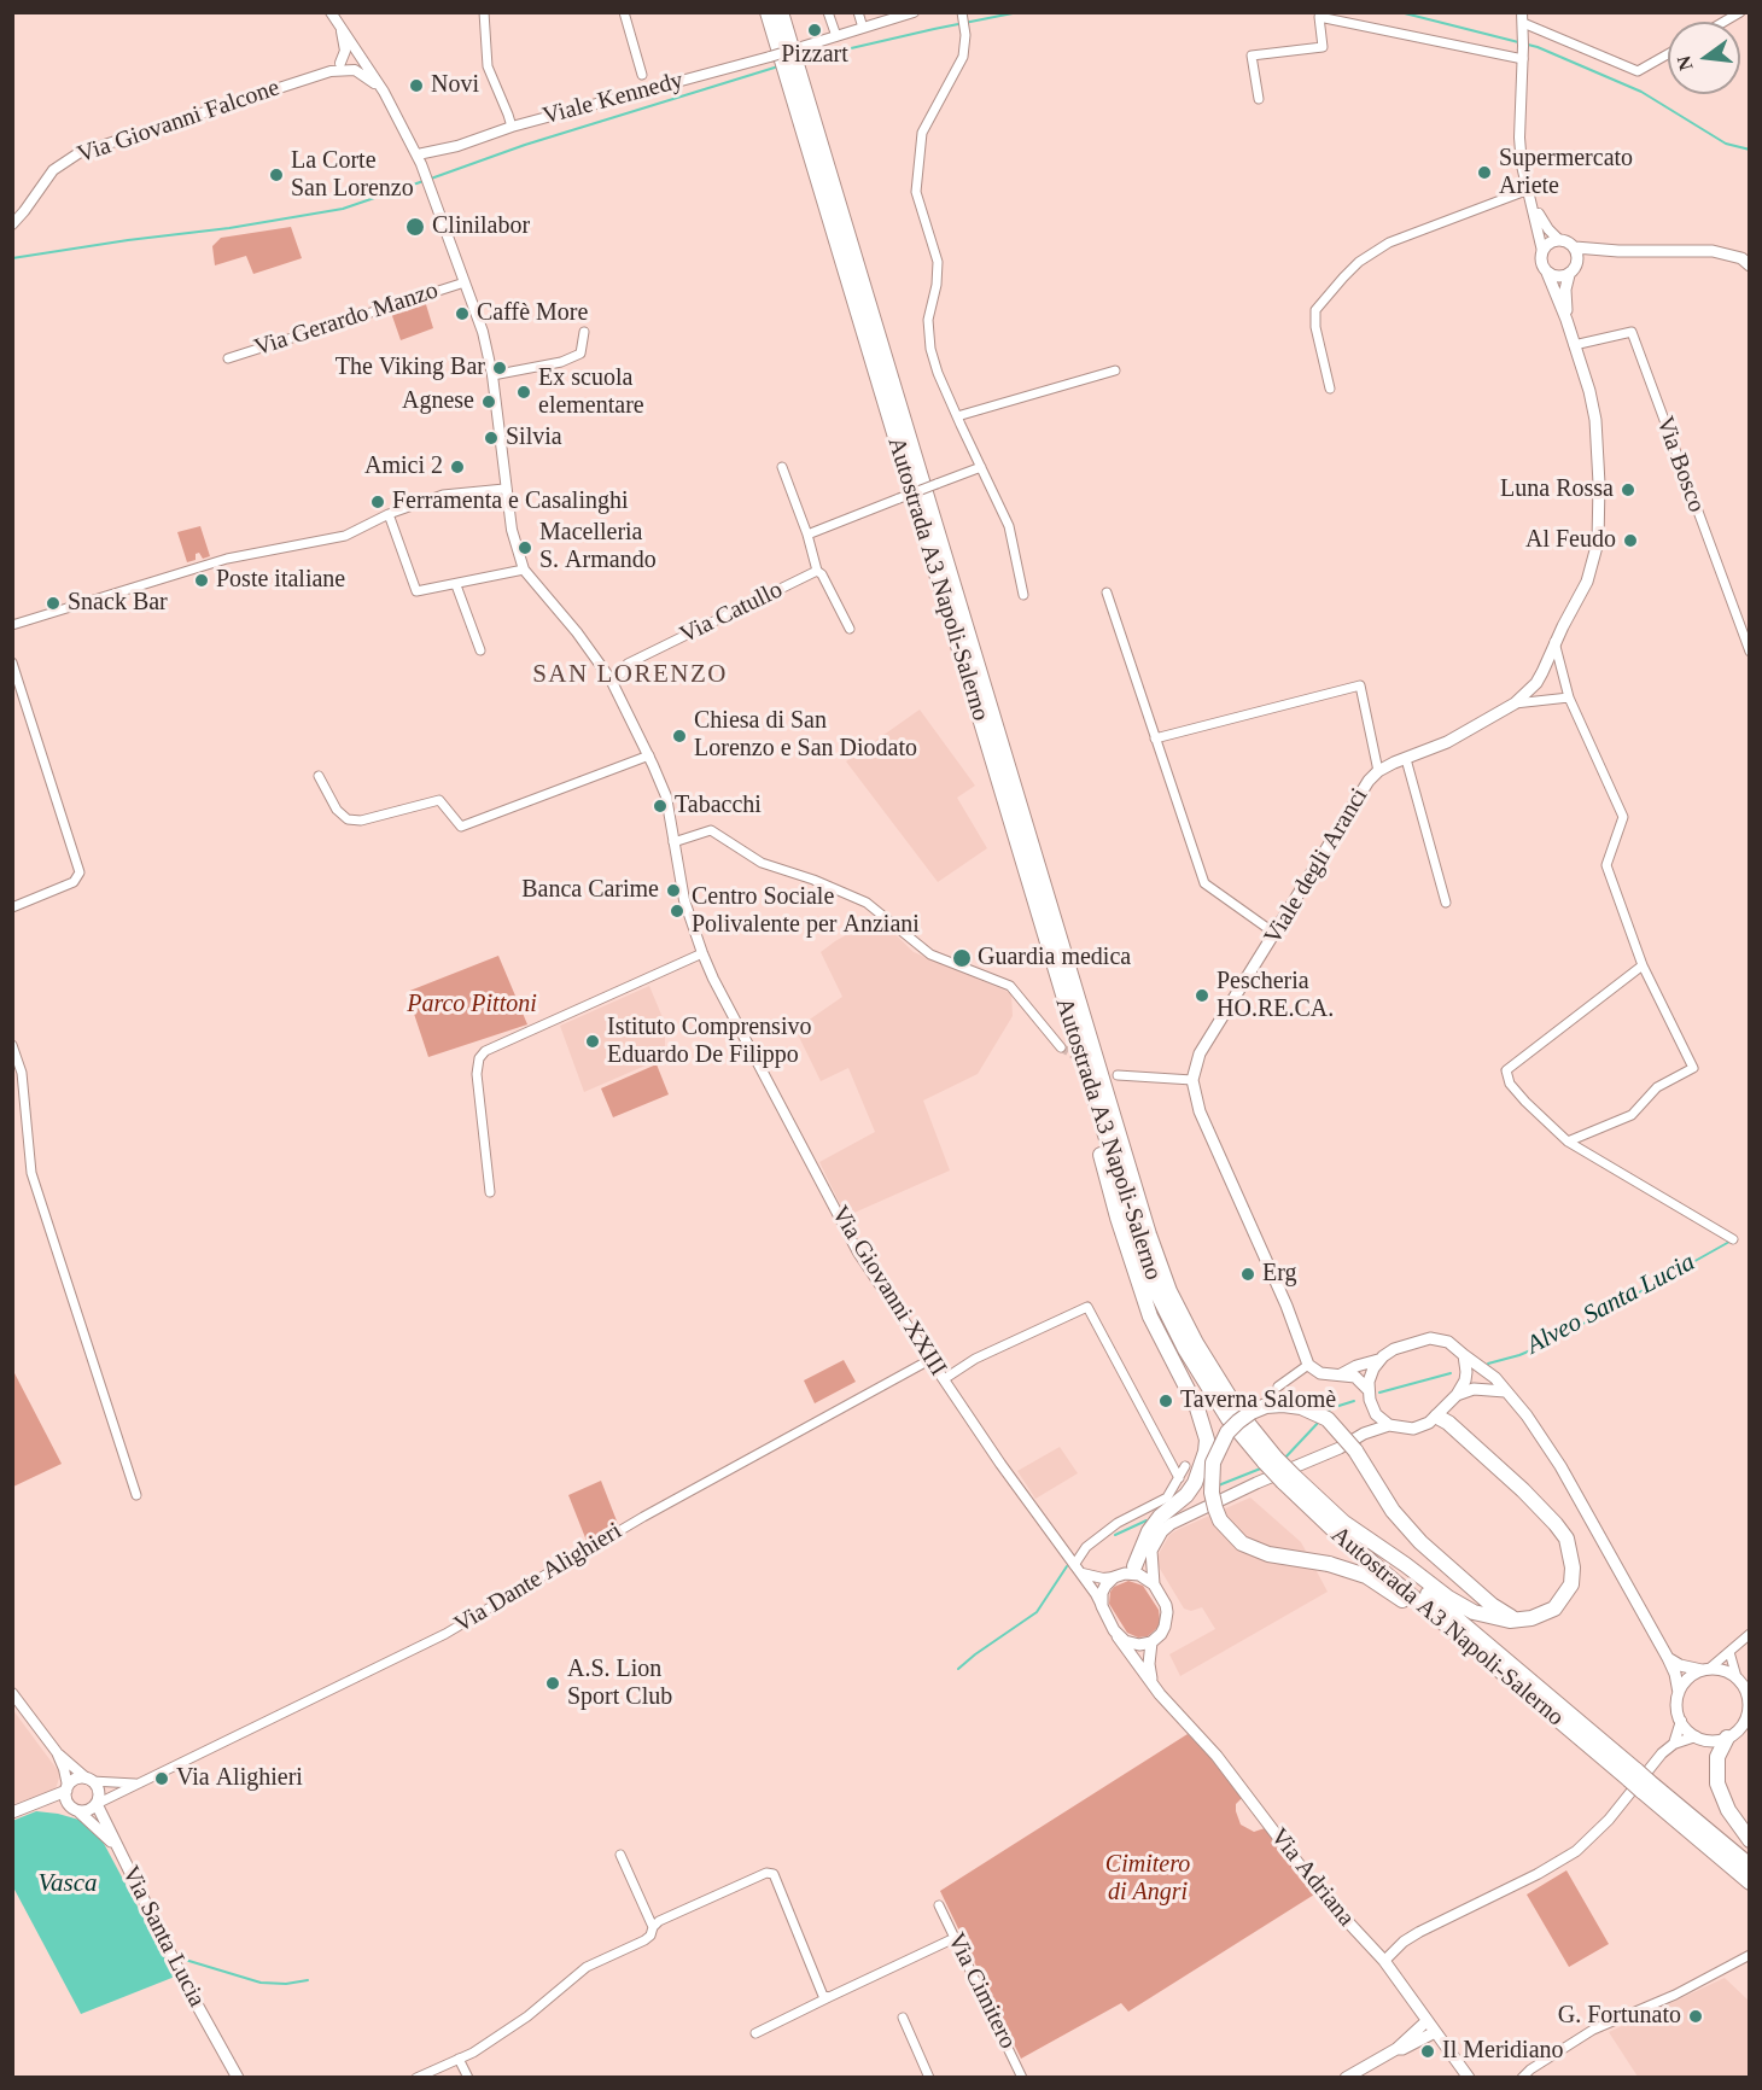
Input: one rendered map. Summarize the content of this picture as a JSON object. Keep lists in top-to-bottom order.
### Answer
{
  "streets": {
    "highway": ["Autostrada A3 Napoli-Salerno"],
    "main road": ["Viale degli Aranci", "Via Adriana", "Via Santa Lucia"],
    "street": [
      "Viale Kennedy",
      "Via Giovanni Falcone",
      "Via Gerardo Manzo",
      "Via Bosco",
      "Via Catullo",
      "Via Giovanni XXIII",
      "Via Dante Alighieri",
      "Via Cimitero"
    ]
  },
  "crossings": [
    ["Via Bosco", "Viale degli Aranci"],
    ["Via Catullo", "Via Giovanni XXIII"],
    ["Via Giovanni XXIII", "Via Dante Alighieri"],
    ["Via Giovanni XXIII", "Via Adriana"],
    ["Via Dante Alighieri", "Via Santa Lucia"]
  ],
  "districts": ["SAN LORENZO"],
  "water": ["Alveo Santa Lucia", "Vasca"],
  "parks": ["Parco Pittoni", "Cimitero di Angri"],
  "places": [
    "Pizzart",
    "Novi",
    "Supermercato Ariete",
    "La Corte San Lorenzo",
    "Clinilabor",
    "Caffè More",
    "The Viking Bar",
    "Ex scuola elementare",
    "Agnese",
    "Silvia",
    "Amici 2",
    "Luna Rossa",
    "Ferramenta e Casalinghi",
    "Al Feudo",
    "Macelleria S. Armando",
    "Poste italiane",
    "Snack Bar",
    "Chiesa di San Lorenzo e San Diodato",
    "Tabacchi",
    "Banca Carime",
    "Centro Sociale Polivalente per Anziani",
    "Guardia medica",
    "Pescheria HO.RE.CA.",
    "Istituto Comprensivo Eduardo De Filippo",
    "Erg",
    "Taverna Salomè",
    "A.S. Lion Sport Club",
    "Via Alighieri",
    "G. Fortunato",
    "Il Meridiano"
  ],
  "north": "left"
}
